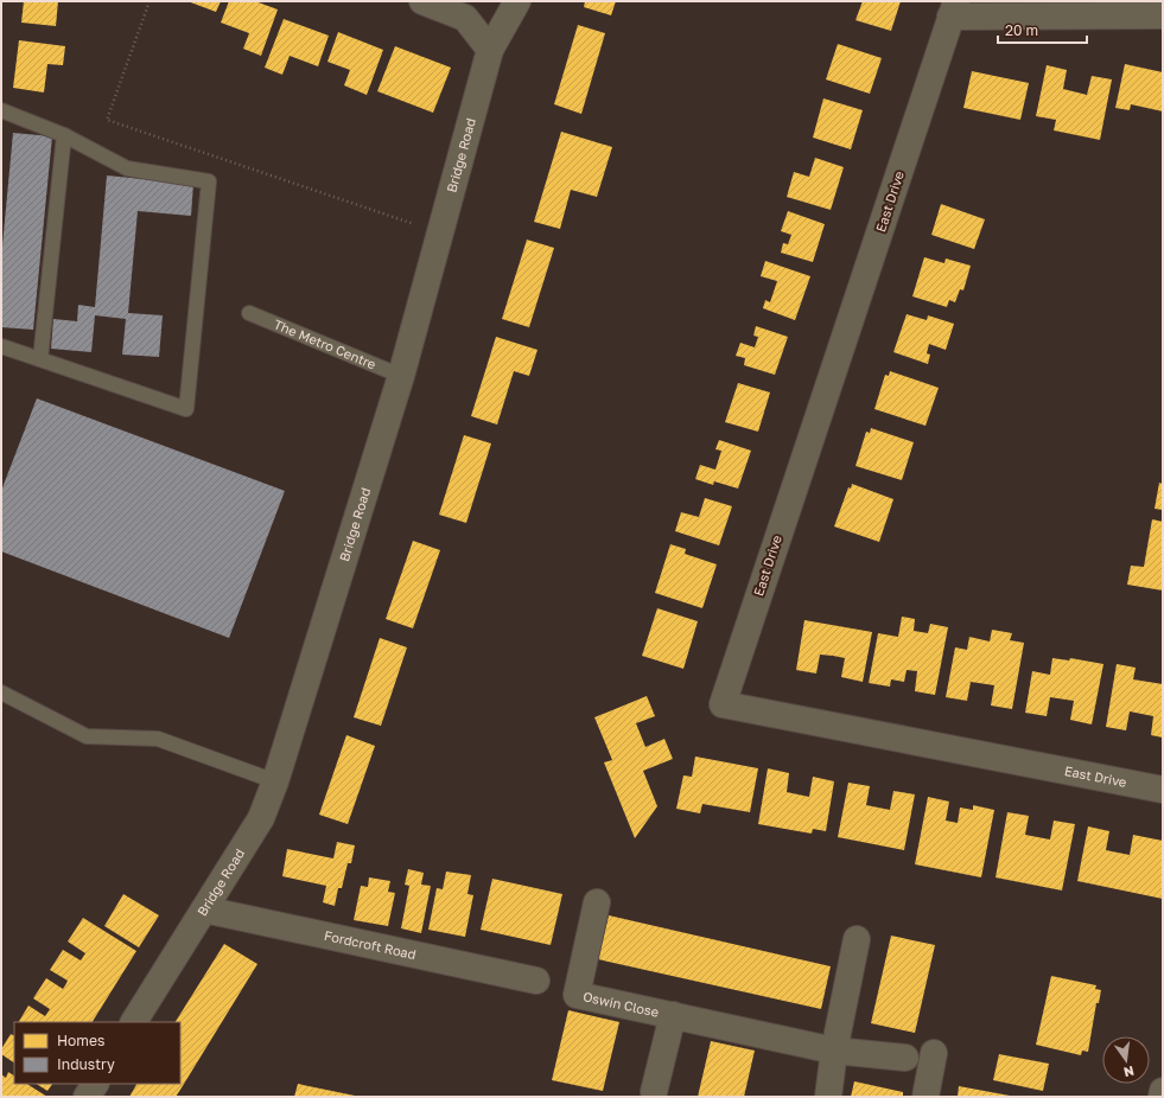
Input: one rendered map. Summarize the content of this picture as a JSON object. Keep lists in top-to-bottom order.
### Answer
{
  "streets": {
    "street": [
      "Bridge Road",
      "East Drive",
      "Fordcroft Road",
      "Oswin Close"
    ],
    "lane": ["The Metro Centre"]
  },
  "crossings": [
    ["Bridge Road", "The Metro Centre"],
    ["Bridge Road", "Fordcroft Road"]
  ],
  "legend": ["Homes", "Industry"],
  "scale_bar": "20 m",
  "north": "bottom"
}
